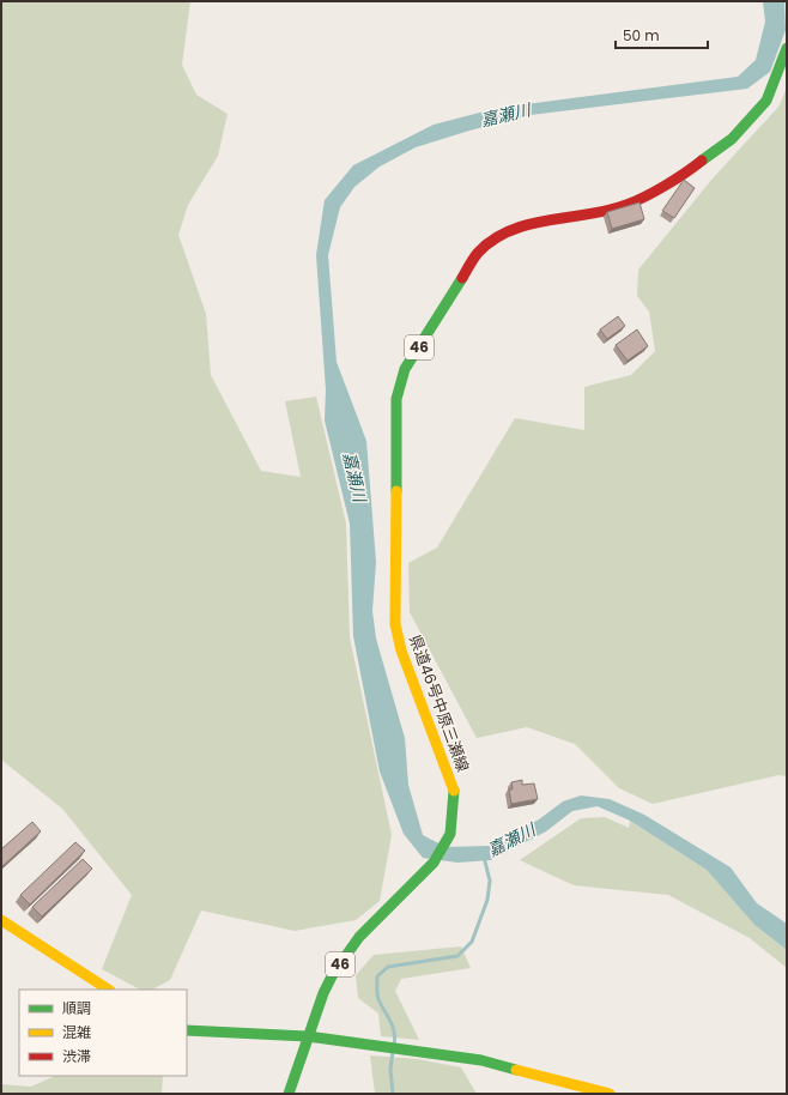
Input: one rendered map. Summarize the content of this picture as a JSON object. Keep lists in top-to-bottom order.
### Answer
{
  "streets": {
    "main road": ["46", "県道46号中原三瀬線"]
  },
  "water": ["嘉瀬川"],
  "legend": ["順調", "混雑", "渋滞"],
  "scale_bar": "50 m"
}
